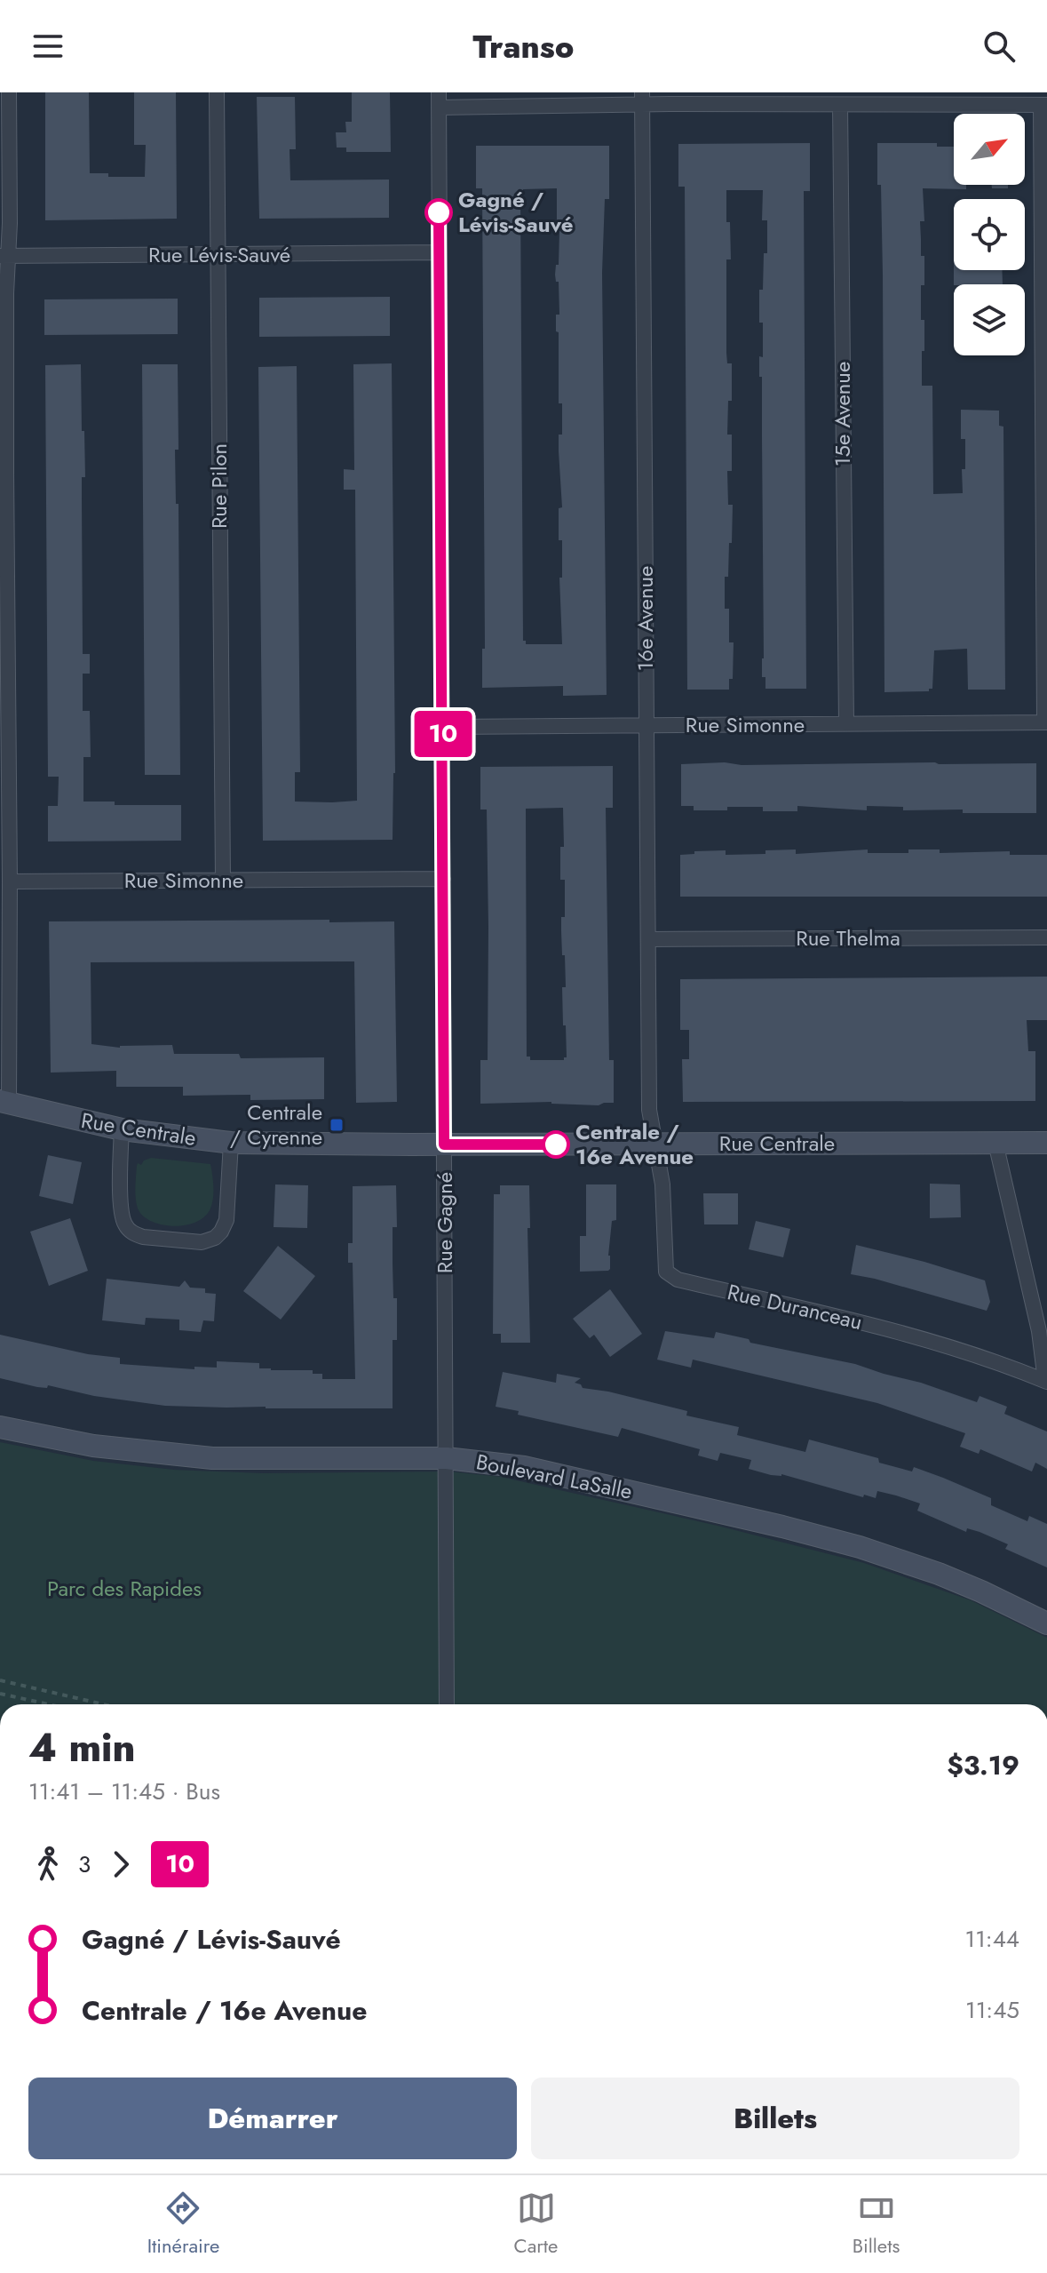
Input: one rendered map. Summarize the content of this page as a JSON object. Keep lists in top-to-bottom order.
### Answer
{
  "streets": {
    "main road": ["Rue Centrale", "Boulevard LaSalle"],
    "street": [
      "Rue Lévis-Sauvé",
      "15e Avenue",
      "Rue Pilon",
      "16e Avenue",
      "Rue Simonne",
      "Rue Thelma",
      "Rue Gagné",
      "Rue Duranceau"
    ]
  },
  "crossings": [
    ["Rue Lévis-Sauvé", "Rue Pilon"],
    ["Rue Lévis-Sauvé", "Rue Gagné"],
    ["15e Avenue", "Rue Simonne"],
    ["Rue Pilon", "Rue Simonne"],
    ["16e Avenue", "Rue Simonne"],
    ["16e Avenue", "Rue Thelma"],
    ["16e Avenue", "Rue Centrale"],
    ["16e Avenue", "Rue Duranceau"],
    ["Rue Simonne", "Rue Gagné"],
    ["Rue Centrale", "Rue Gagné"],
    ["Rue Centrale", "Rue Duranceau"],
    ["Rue Gagné", "Boulevard LaSalle"]
  ],
  "parks": ["Parc des Rapides"],
  "places": {
    "other": ["Gagné / Lévis-Sauvé", "Centrale / 16e Avenue"],
    "transit": ["Centrale / Cyrenne"]
  },
  "lines": ["bus line 10"],
  "north": "top right",
  "page": {
    "header": "Transo",
    "on_map": "10",
    "heading": ["4 min", "11:41 – 11:45 · Bus", "$3.19"],
    "legs": ["3", "10"],
    "list": [
      {
        "name": "Gagné / Lévis-Sauvé",
        "value": "11:44"
      },
      {
        "name": "Centrale / 16e Avenue",
        "value": "11:45"
      }
    ],
    "buttons": ["Démarrer", "Billets"],
    "tabs": ["Itinéraire", "Carte", "Billets"]
  }
}
